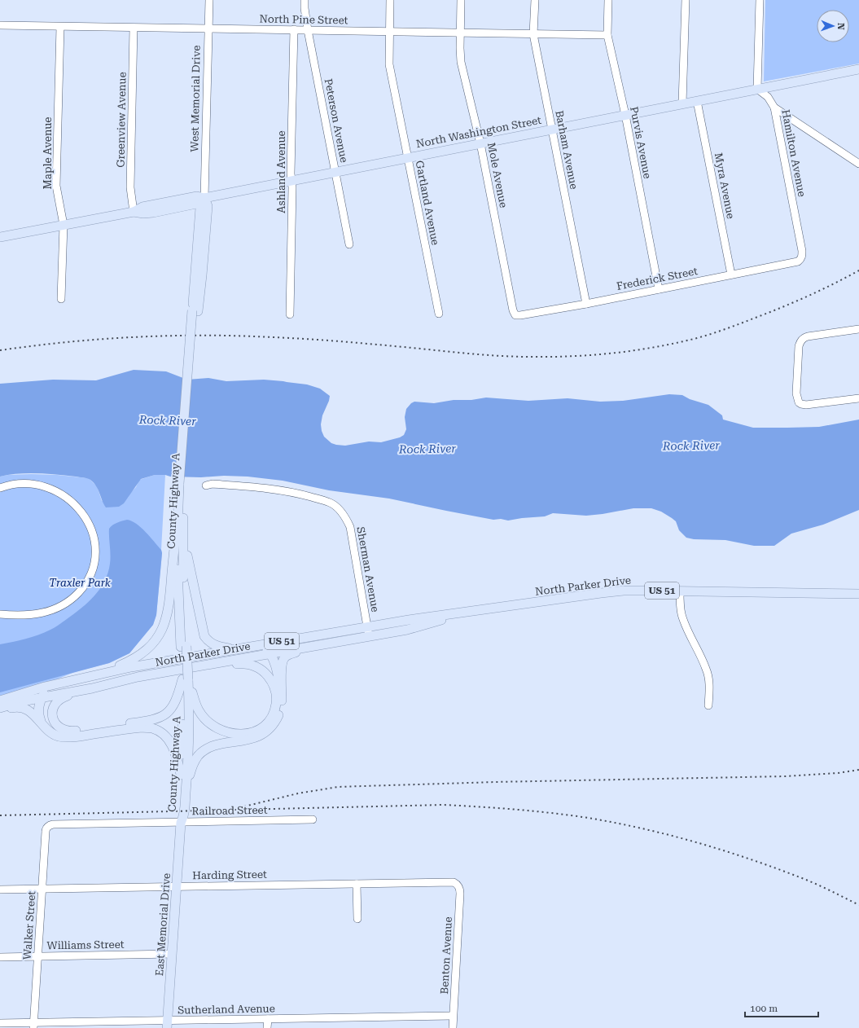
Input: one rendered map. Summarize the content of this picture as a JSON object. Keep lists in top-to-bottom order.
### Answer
{
  "streets": {
    "main road": [
      "West Memorial Drive",
      "North Washington Street",
      "County Highway A",
      "North Parker Drive",
      "US 51",
      "East Memorial Drive"
    ],
    "street": [
      "North Pine Street",
      "Greenview Avenue",
      "Peterson Avenue",
      "Purvis Avenue",
      "Barham Avenue",
      "Maple Avenue",
      "Hamilton Avenue",
      "Ashland Avenue",
      "Mole Avenue",
      "Myra Avenue",
      "Gartland Avenue",
      "Frederick Street",
      "Sherman Avenue",
      "Railroad Street",
      "Harding Street",
      "Walker Street",
      "Williams Street",
      "Benton Avenue",
      "Sutherland Avenue"
    ]
  },
  "crossings": [
    ["North Pine Street", "West Memorial Drive"],
    ["North Pine Street", "Greenview Avenue"],
    ["North Pine Street", "Peterson Avenue"],
    ["North Pine Street", "Purvis Avenue"],
    ["North Pine Street", "Barham Avenue"],
    ["North Pine Street", "Maple Avenue"],
    ["North Pine Street", "Ashland Avenue"],
    ["North Pine Street", "Mole Avenue"],
    ["North Pine Street", "Gartland Avenue"],
    ["West Memorial Drive", "North Washington Street"],
    ["West Memorial Drive", "County Highway A"],
    ["Greenview Avenue", "North Washington Street"],
    ["Peterson Avenue", "North Washington Street"],
    ["North Washington Street", "Purvis Avenue"],
    ["North Washington Street", "Barham Avenue"],
    ["North Washington Street", "Maple Avenue"],
    ["North Washington Street", "Hamilton Avenue"],
    ["North Washington Street", "Ashland Avenue"],
    ["North Washington Street", "Mole Avenue"],
    ["North Washington Street", "Myra Avenue"],
    ["North Washington Street", "Gartland Avenue"],
    ["Purvis Avenue", "Frederick Street"],
    ["Barham Avenue", "Frederick Street"],
    ["Hamilton Avenue", "Frederick Street"],
    ["Mole Avenue", "Frederick Street"],
    ["Myra Avenue", "Frederick Street"],
    ["County Highway A", "Railroad Street"],
    ["County Highway A", "East Memorial Drive"],
    ["Sherman Avenue", "North Parker Drive"],
    ["Railroad Street", "East Memorial Drive"],
    ["Railroad Street", "Walker Street"],
    ["Harding Street", "East Memorial Drive"],
    ["Harding Street", "Walker Street"],
    ["Harding Street", "Benton Avenue"],
    ["East Memorial Drive", "Williams Street"],
    ["East Memorial Drive", "Sutherland Avenue"],
    ["Walker Street", "Williams Street"],
    ["Walker Street", "Sutherland Avenue"],
    ["Benton Avenue", "Sutherland Avenue"]
  ],
  "water": ["Rock River"],
  "parks": ["Traxler Park"],
  "scale_bar": "100 m",
  "north": "right"
}
